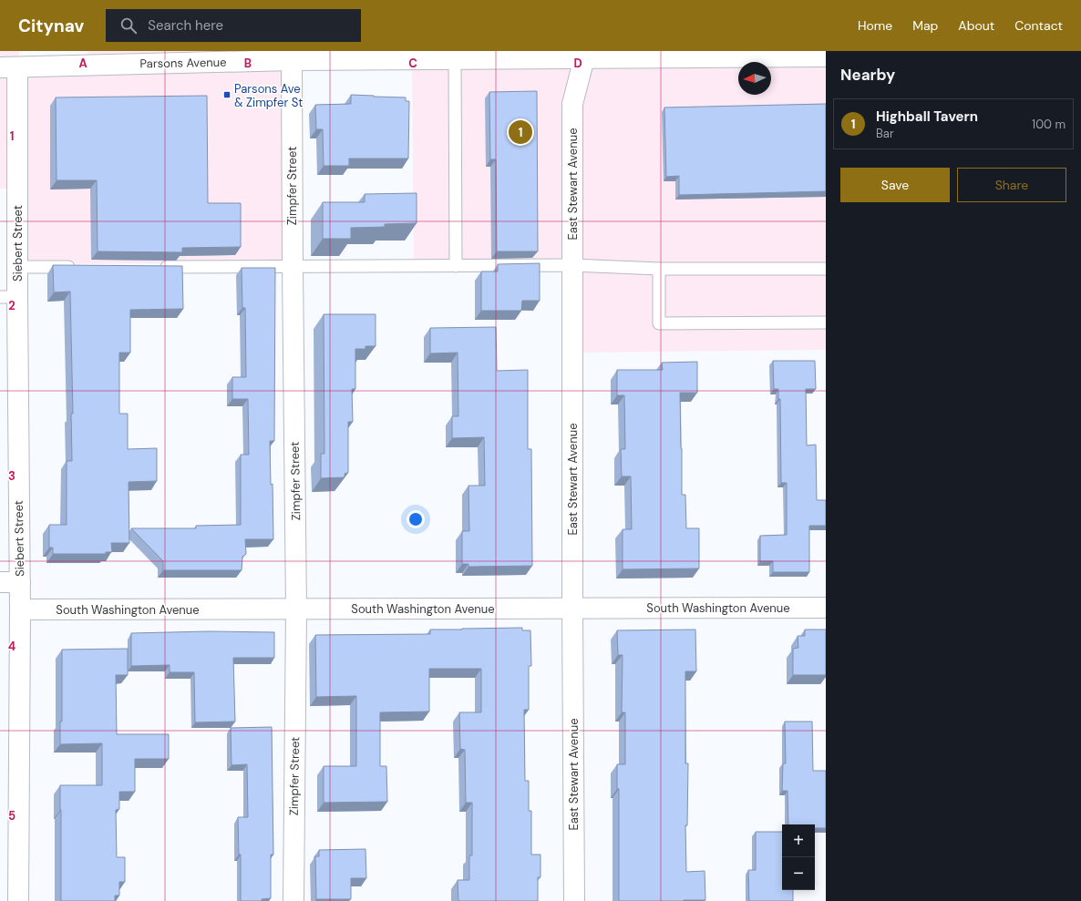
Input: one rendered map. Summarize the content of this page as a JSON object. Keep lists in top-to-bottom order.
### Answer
{
  "streets": {
    "street": [
      "Parsons Avenue",
      "East Stewart Avenue",
      "Zimpfer Street",
      "Siebert Street",
      "South Washington Avenue"
    ]
  },
  "crossings": [
    ["Parsons Avenue", "East Stewart Avenue"],
    ["Parsons Avenue", "Zimpfer Street"],
    ["Parsons Avenue", "Siebert Street"],
    ["East Stewart Avenue", "South Washington Avenue"],
    ["Zimpfer Street", "South Washington Avenue"],
    ["Siebert Street", "South Washington Avenue"]
  ],
  "places": {
    "transit": ["Parsons Ave & Zimpfer St"]
  },
  "north": "left",
  "page": {
    "header": "Citynav",
    "search": "Search here",
    "nav": [
      "Home",
      "Map",
      "About",
      "Contact"
    ],
    "heading": "Nearby",
    "list": [
      {
        "mark": "1",
        "name": "Highball Tavern",
        "note": "Bar",
        "value": "100 m"
      }
    ],
    "pins": "1",
    "buttons": ["Save", "Share"],
    "map_buttons": ["+", "−"]
  },
  "grid": {
    "columns": [
      "A",
      "B",
      "C",
      "D"
    ],
    "rows": [
      "1",
      "2",
      "3",
      "4",
      "5"
    ]
  }
}
